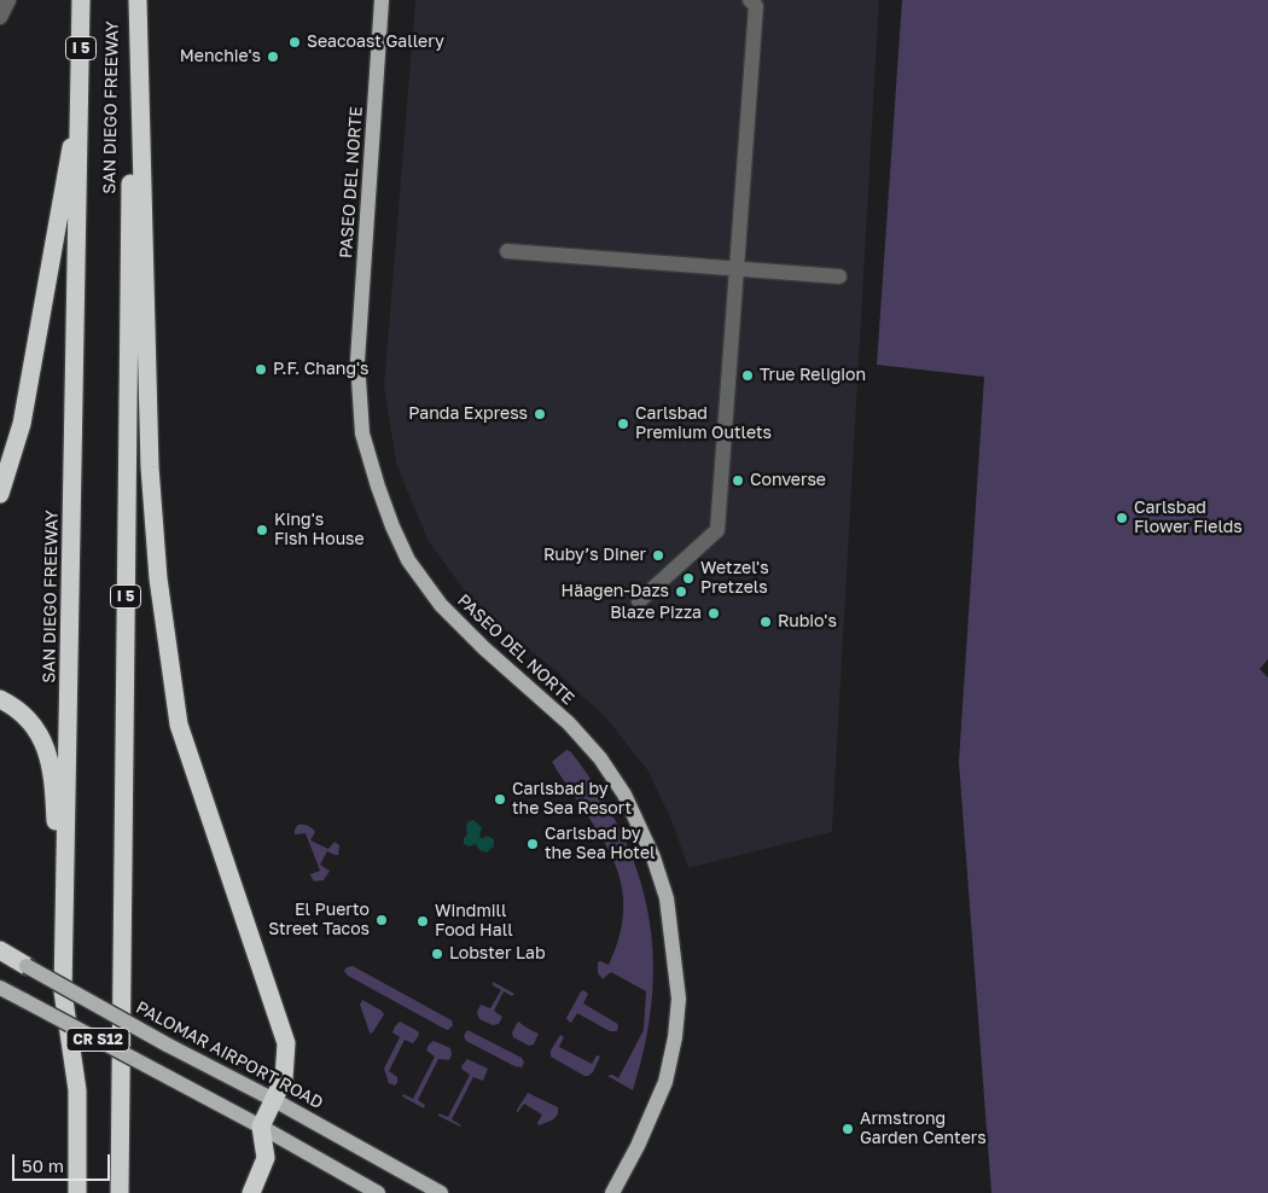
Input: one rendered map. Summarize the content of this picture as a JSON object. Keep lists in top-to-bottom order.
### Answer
{
  "streets": {
    "highway": ["I 5", "SAN DIEGO FREEWAY"],
    "main road": ["PASEO DEL NORTE", "CR S12", "PALOMAR AIRPORT ROAD"]
  },
  "places": [
    "Seacoast Gallery",
    "Menchie's",
    "P.F. Chang's",
    "True Religion",
    "Panda Express",
    "Carlsbad Premium Outlets",
    "Converse",
    "Carlsbad Flower Fields",
    "King's Fish House",
    "Ruby’s Diner",
    "Wetzel's Pretzels",
    "Häagen-Dazs",
    "Blaze Pizza",
    "Rubio's",
    "Carlsbad by the Sea Resort",
    "Carlsbad by the Sea Hotel",
    "El Puerto Street Tacos",
    "Windmill Food Hall",
    "Lobster Lab",
    "Armstrong Garden Centers"
  ],
  "scale_bar": "50 m"
}
